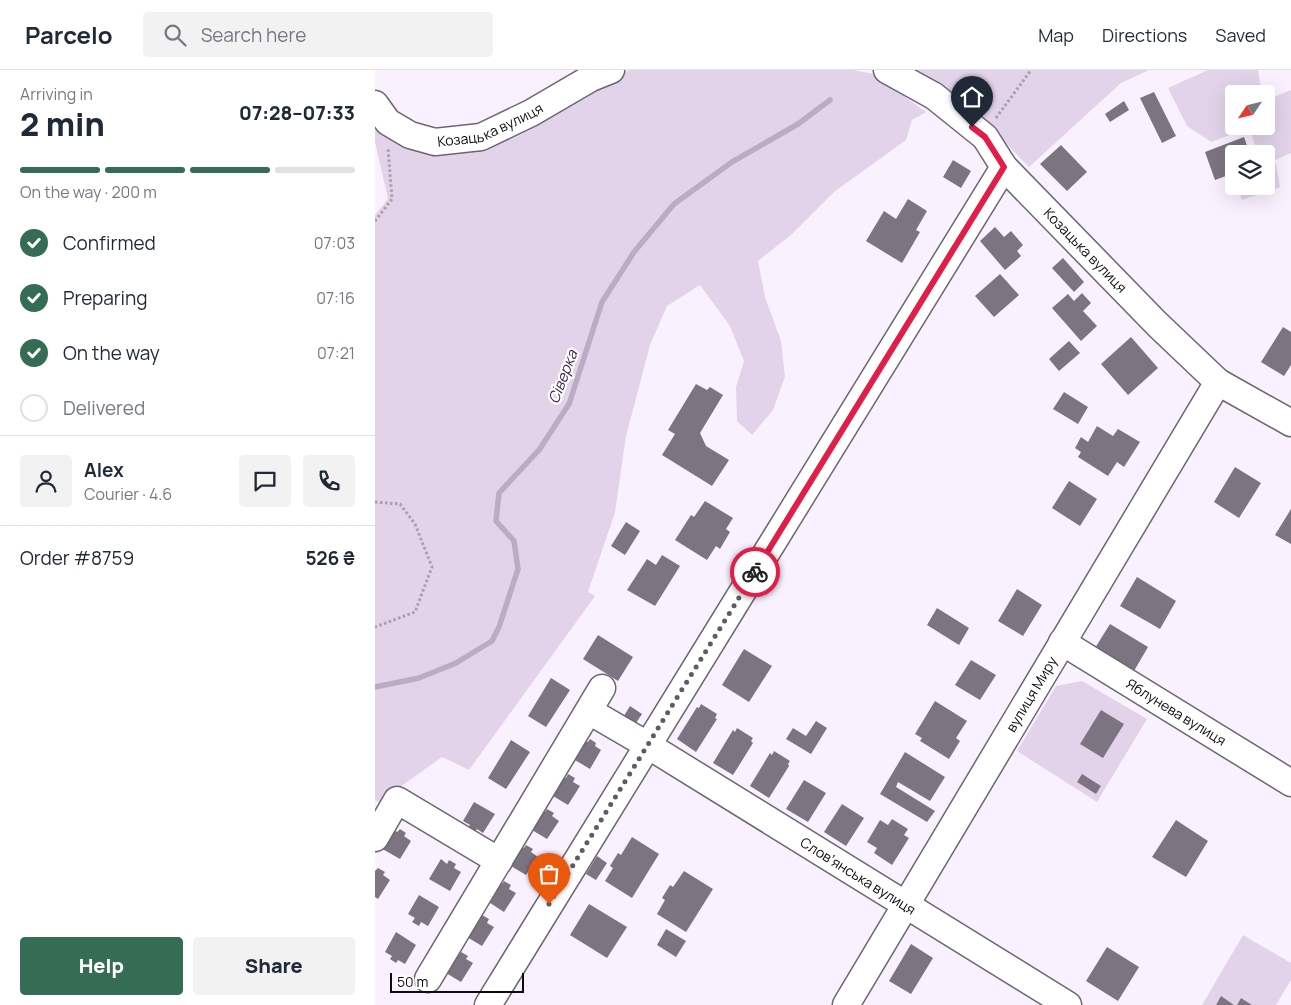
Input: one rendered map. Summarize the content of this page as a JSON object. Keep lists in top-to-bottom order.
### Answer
{
  "streets": {
    "street": [
      "Козацька вулиця",
      "вулиця Миру",
      "Яблунева вулиця",
      "Словʼянська вулиця"
    ]
  },
  "crossings": [
    ["Козацька вулиця", "вулиця Миру"],
    ["вулиця Миру", "Яблунева вулиця"],
    ["вулиця Миру", "Словʼянська вулиця"]
  ],
  "water": ["Сіверка"],
  "scale_bar": "50 m",
  "north": "bottom left",
  "page": {
    "header": "Parcelo",
    "search": "Search here",
    "nav": ["Map", "Directions", "Saved"],
    "heading": ["2 min", "Arriving in", "07:28–07:33"],
    "panel": [
      "Alex",
      "Courier · 4.6",
      "Order #8759",
      "526 ₴"
    ],
    "bar": "On the way · 200 m",
    "list": [
      ["Confirmed", "07:03"],
      ["Preparing", "07:16"],
      ["On the way", "07:21"],
      "Delivered"
    ],
    "buttons": ["Help", "Share"],
    "scale": "50 m"
  }
}
